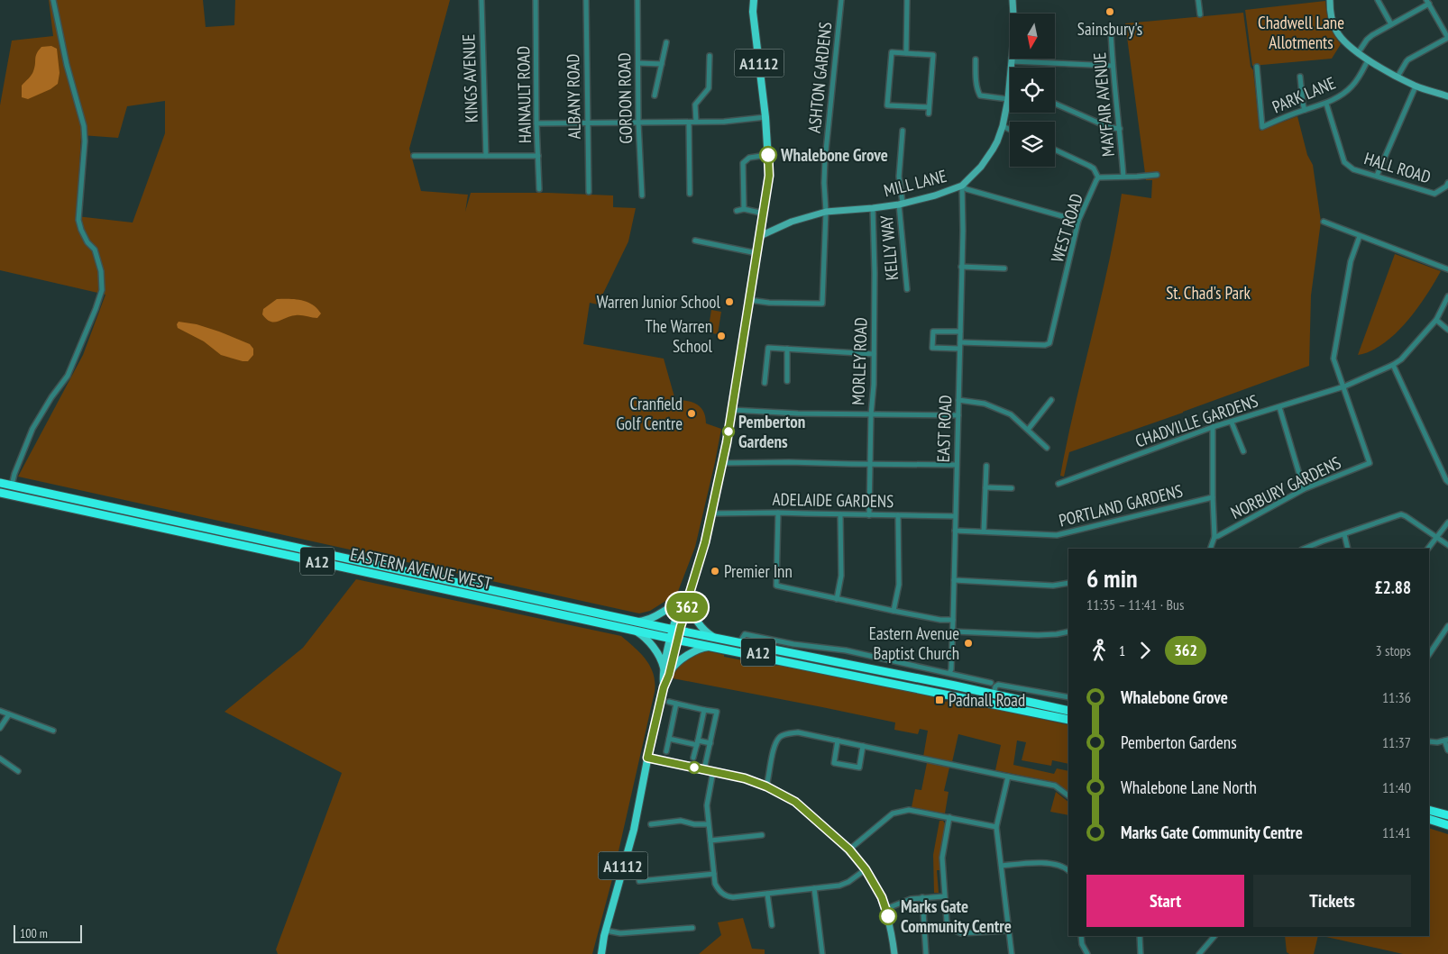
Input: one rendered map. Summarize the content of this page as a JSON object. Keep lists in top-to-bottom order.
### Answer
{
  "streets": {
    "highway": ["A12", "EASTERN AVENUE WEST"],
    "main road": ["A1112"],
    "street": [
      "ASHTON GARDENS",
      "KINGS AVENUE",
      "HAINAULT ROAD",
      "PARK LANE",
      "ALBANY ROAD",
      "GORDON ROAD",
      "MAYFAIR AVENUE",
      "HALL ROAD",
      "MILL LANE",
      "WEST ROAD",
      "KELLY WAY",
      "MORLEY ROAD",
      "CHADVILLE GARDENS",
      "EAST ROAD",
      "NORBURY GARDENS",
      "ADELAIDE GARDENS",
      "PORTLAND GARDENS"
    ]
  },
  "crossings": [
    ["A1112", "ASHTON GARDENS"],
    ["A1112", "MILL LANE"],
    ["A1112", "ADELAIDE GARDENS"],
    ["A1112", "A12"],
    ["A1112", "EASTERN AVENUE WEST"],
    ["ASHTON GARDENS", "MILL LANE"],
    ["PARK LANE", "HALL ROAD"],
    ["MAYFAIR AVENUE", "WEST ROAD"],
    ["MILL LANE", "KELLY WAY"],
    ["MILL LANE", "MORLEY ROAD"],
    ["MILL LANE", "EAST ROAD"],
    ["WEST ROAD", "EAST ROAD"],
    ["MORLEY ROAD", "ADELAIDE GARDENS"],
    ["CHADVILLE GARDENS", "NORBURY GARDENS"],
    ["EAST ROAD", "ADELAIDE GARDENS"],
    ["EAST ROAD", "PORTLAND GARDENS"],
    ["A12", "EASTERN AVENUE WEST"]
  ],
  "parks": ["Chadwell Lane Allotments", "St. Chad's Park"],
  "places": {
    "other": [
      "Sainsbury's",
      "Whalebone Grove",
      "Warren Junior School",
      "The Warren School",
      "Cranfield Golf Centre",
      "Pemberton Gardens",
      "Premier Inn",
      "Eastern Avenue Baptist Church",
      "Marks Gate Community Centre"
    ],
    "transit": ["Padnall Road"]
  },
  "lines": ["bus line 362"],
  "scale_bar": "100 m",
  "north": "bottom",
  "page": {
    "on_map": "362",
    "heading": ["6 min", "11:35 – 11:41 · Bus", "£2.88"],
    "legs": ["1", "362", "3 stops"],
    "list": [
      {
        "name": "Whalebone Grove",
        "value": "11:36"
      },
      {
        "name": "Pemberton Gardens",
        "value": "11:37"
      },
      {
        "name": "Whalebone Lane North",
        "value": "11:40"
      },
      {
        "name": "Marks Gate Community Centre",
        "value": "11:41"
      }
    ],
    "buttons": ["Start", "Tickets"],
    "scale": "100 m"
  }
}
